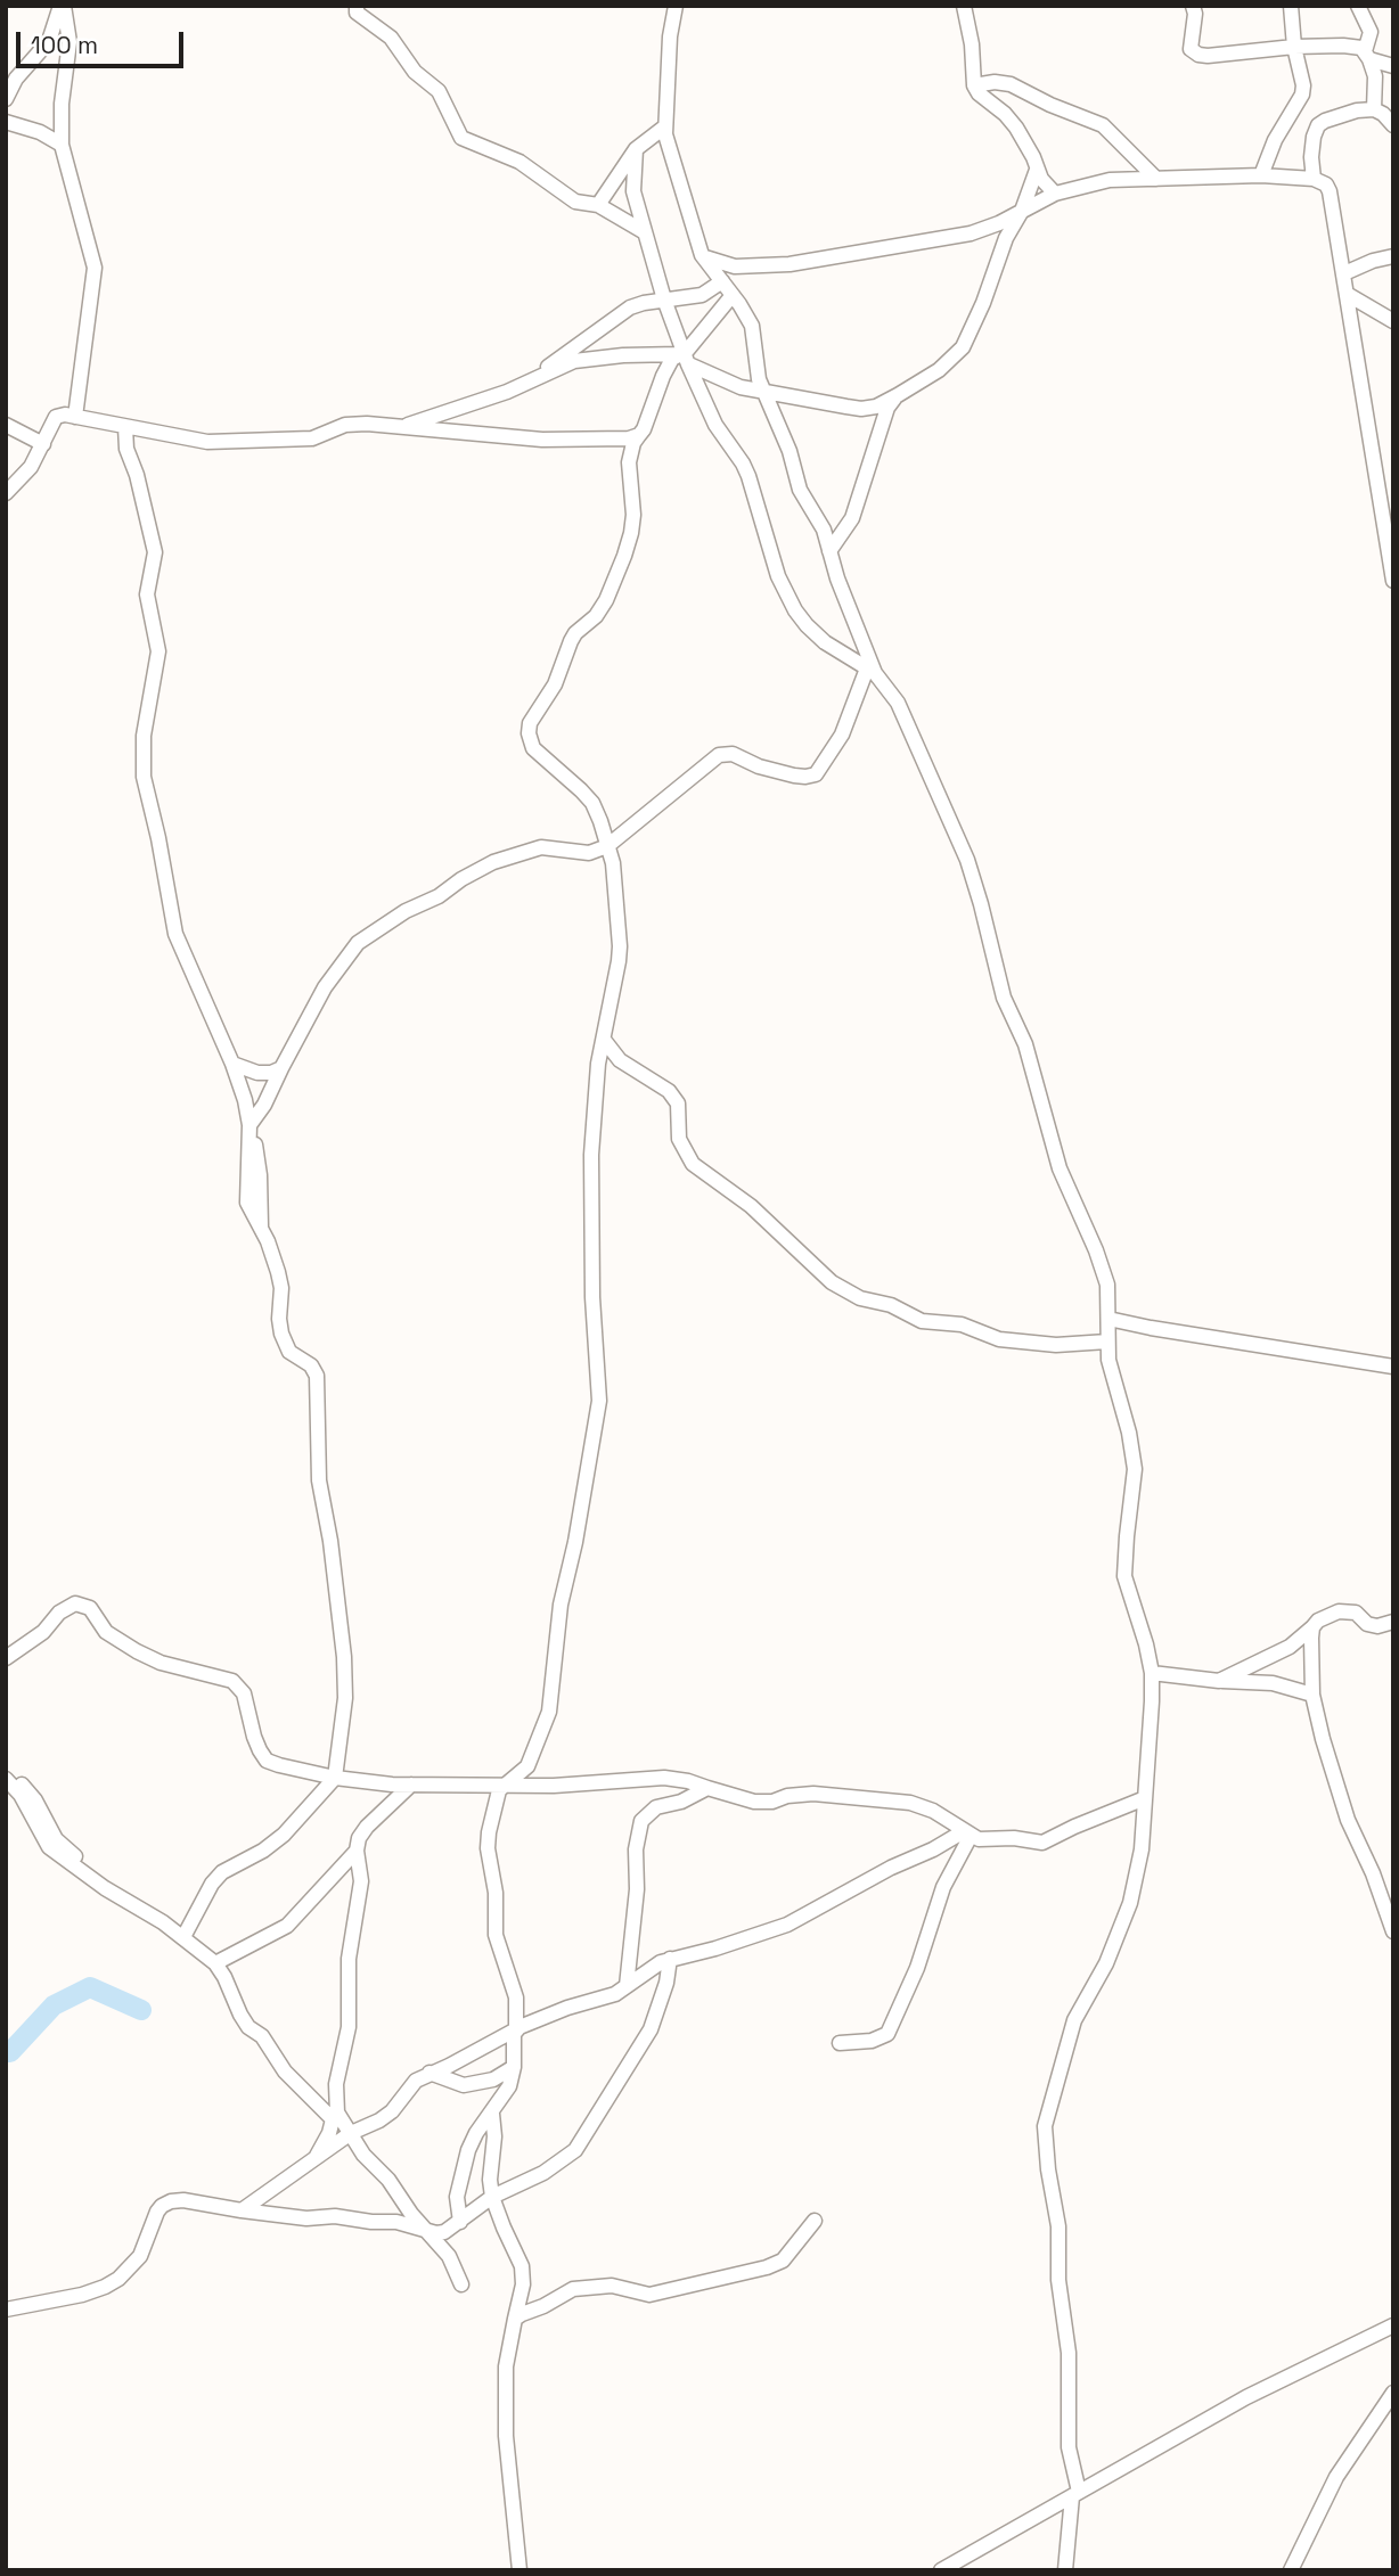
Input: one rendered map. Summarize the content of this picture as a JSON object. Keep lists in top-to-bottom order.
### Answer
{
  "scale_bar": "100 m"
}
